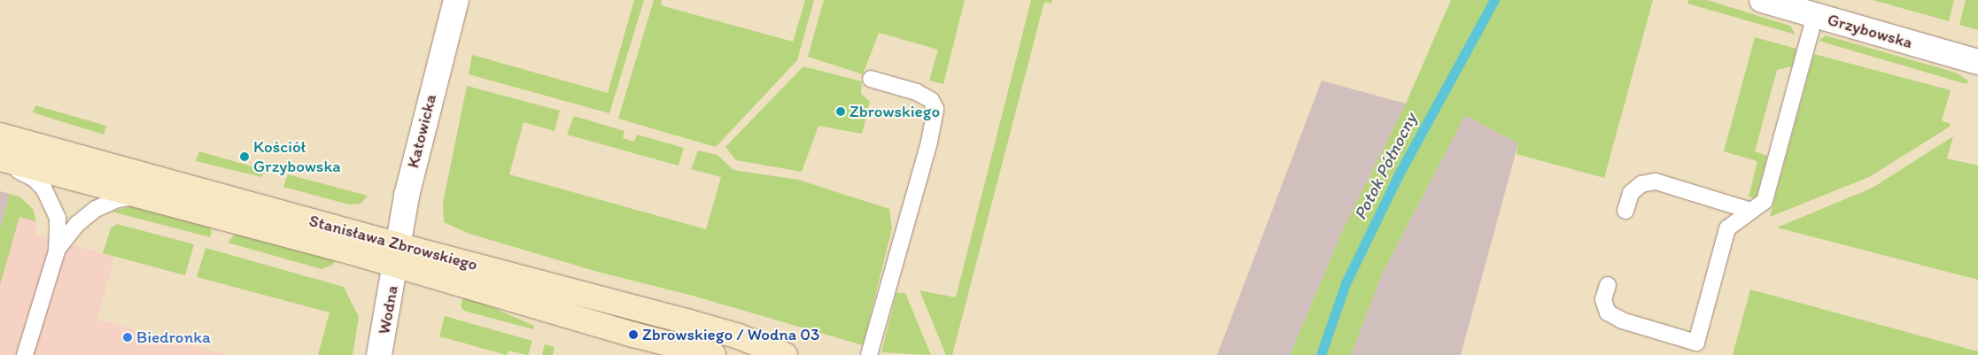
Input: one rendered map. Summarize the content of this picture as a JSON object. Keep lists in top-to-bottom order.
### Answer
{
  "streets": {
    "street": [
      "Grzybowska",
      "Katowicka",
      "Stanisława Zbrowskiego",
      "Wodna"
    ]
  },
  "crossings": [
    ["Katowicka", "Stanisława Zbrowskiego"],
    ["Katowicka", "Wodna"],
    ["Stanisława Zbrowskiego", "Wodna"]
  ],
  "water": ["Potok Północny"],
  "places": [
    "Zbrowskiego",
    "Kościół Grzybowska",
    "Zbrowskiego / Wodna 03",
    "Biedronka"
  ]
}
